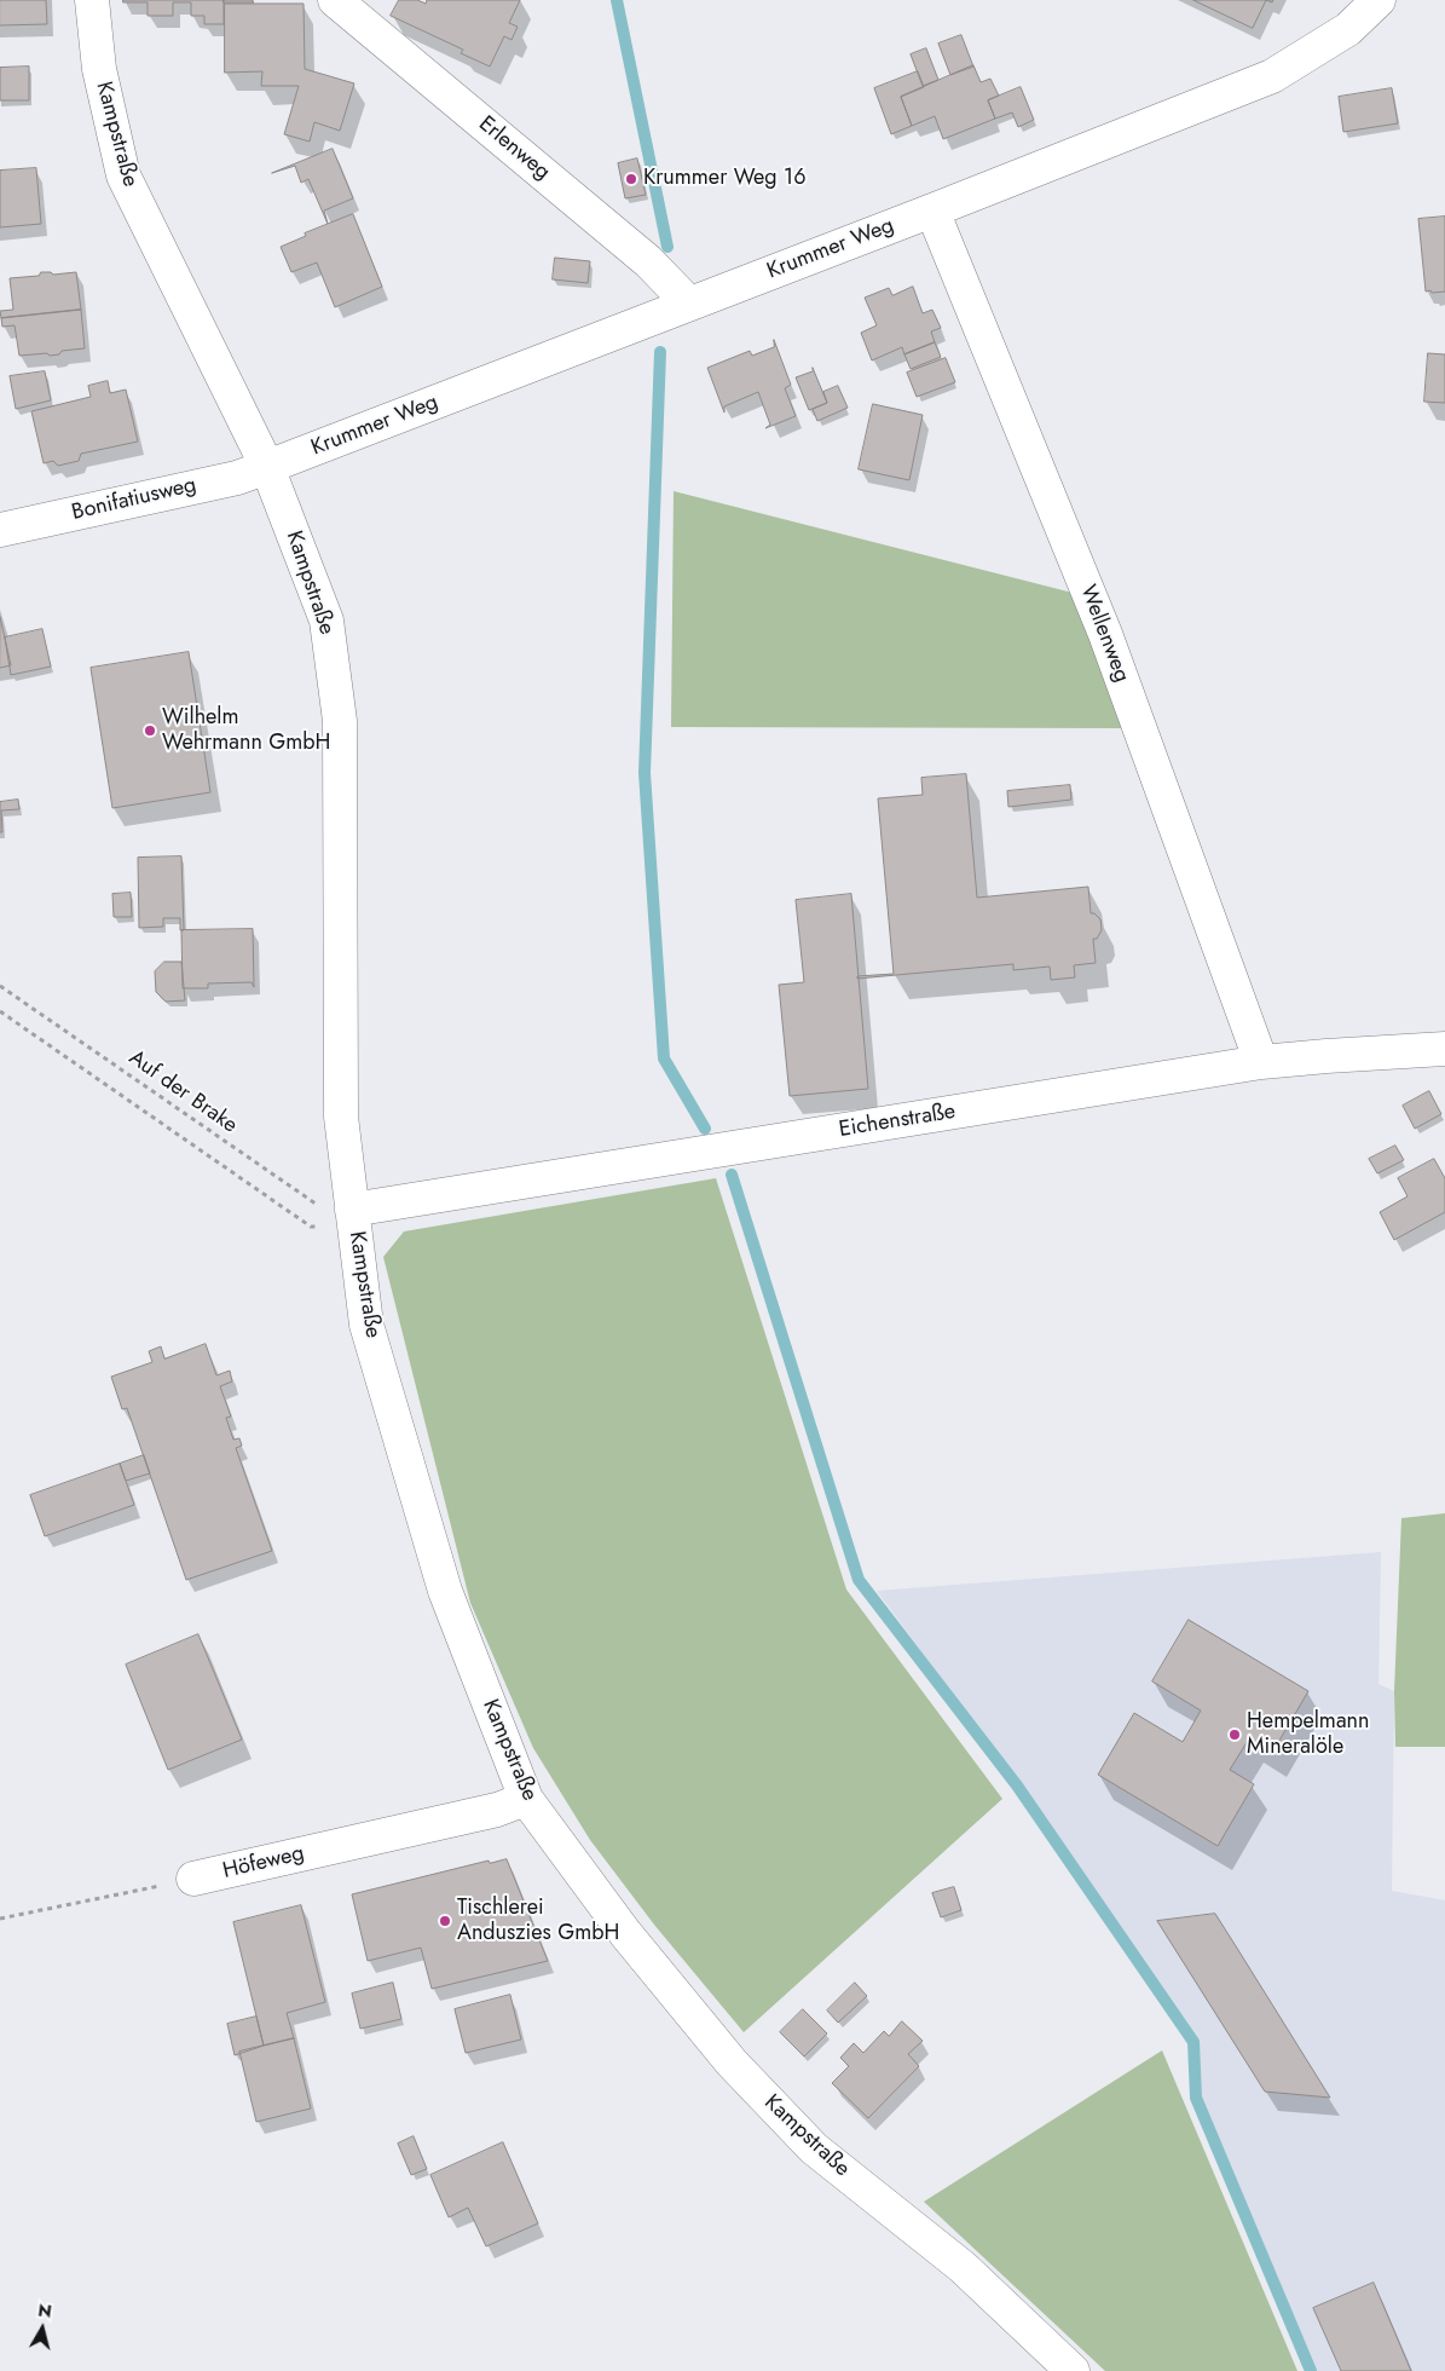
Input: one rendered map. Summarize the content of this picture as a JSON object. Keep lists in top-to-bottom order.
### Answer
{
  "streets": {
    "street": [
      "Kampstraße",
      "Erlenweg",
      "Krummer Weg",
      "Bonifatiusweg",
      "Wellenweg",
      "Eichenstraße",
      "Höfeweg"
    ],
    "path": ["Auf der Brake"]
  },
  "crossings": [
    ["Kampstraße", "Krummer Weg"],
    ["Kampstraße", "Bonifatiusweg"],
    ["Kampstraße", "Auf der Brake"],
    ["Kampstraße", "Eichenstraße"],
    ["Kampstraße", "Höfeweg"],
    ["Erlenweg", "Krummer Weg"],
    ["Krummer Weg", "Bonifatiusweg"],
    ["Krummer Weg", "Wellenweg"],
    ["Wellenweg", "Eichenstraße"],
    ["Auf der Brake", "Eichenstraße"]
  ],
  "places": [
    "Krummer Weg 16",
    "Wilhelm Wehrmann GmbH",
    "Hempelmann Mineralöle",
    "Tischlerei Anduszies GmbH"
  ],
  "north": "top"
}
